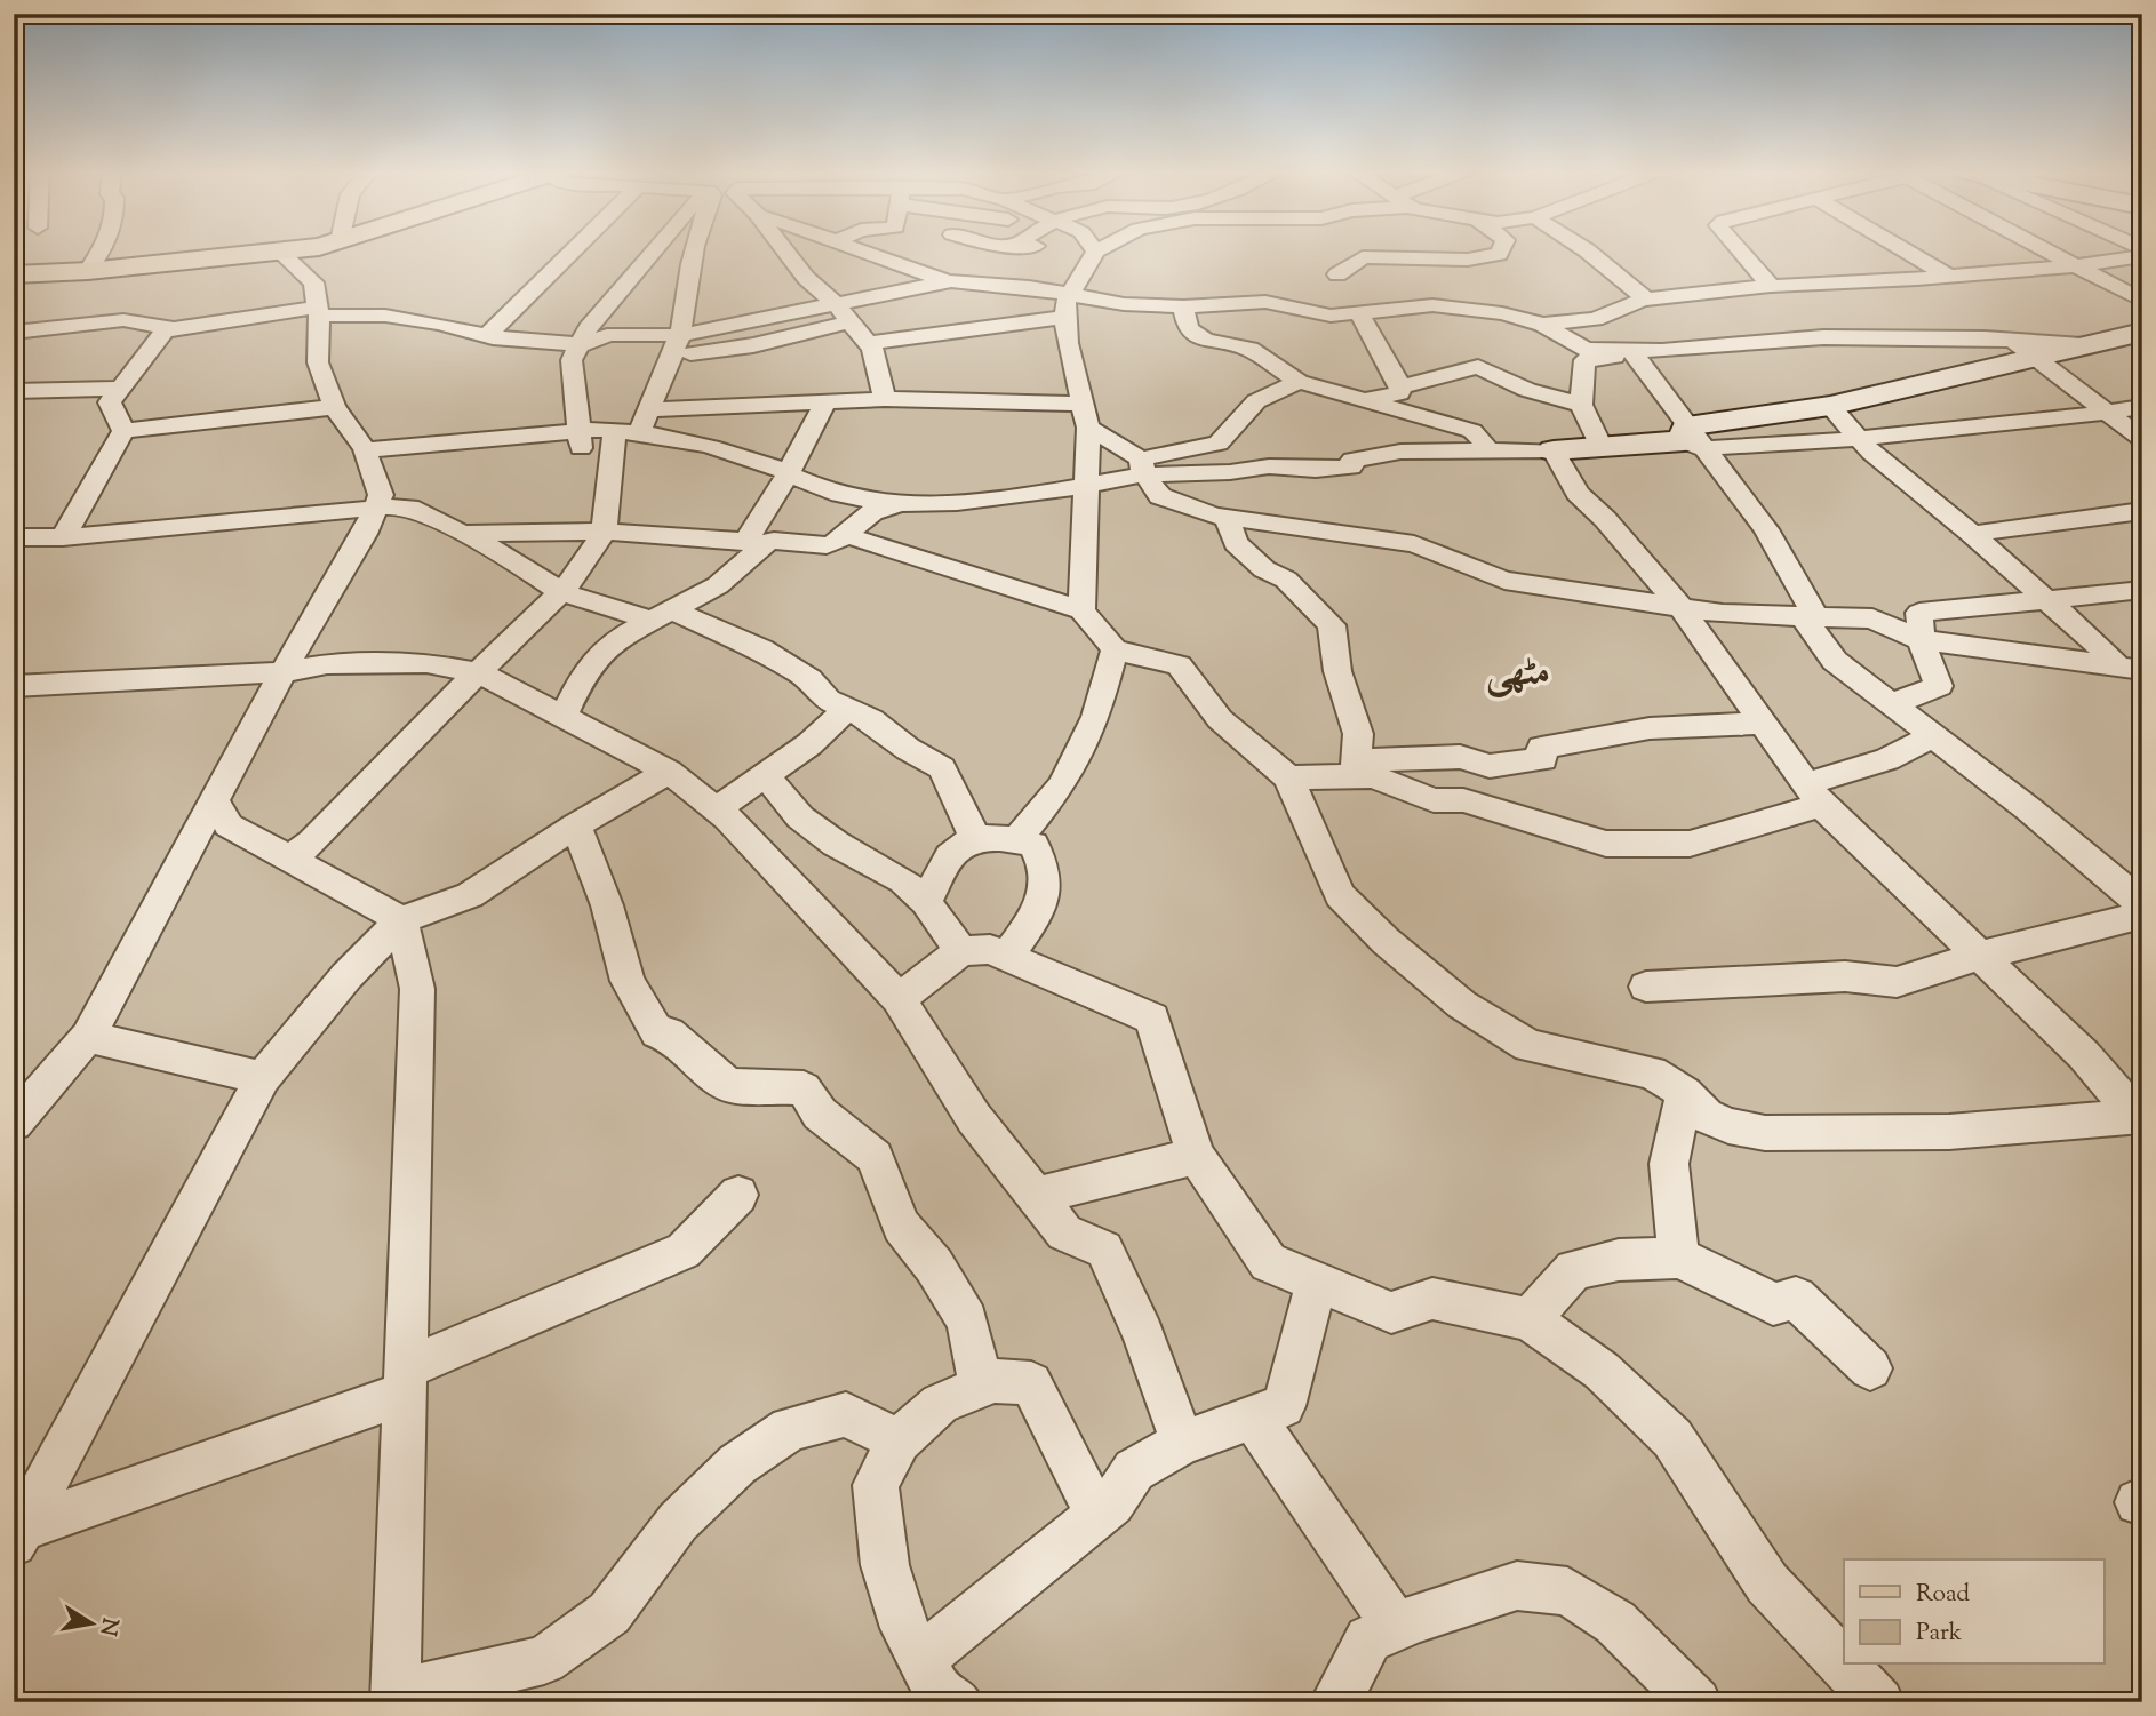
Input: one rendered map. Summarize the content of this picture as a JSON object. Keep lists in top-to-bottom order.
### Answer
{
  "districts": ["مٹھی"],
  "legend": ["Road", "Park"],
  "north": "right"
}
